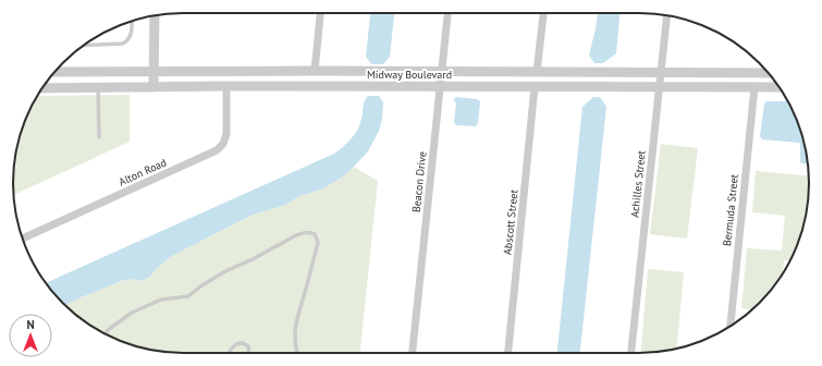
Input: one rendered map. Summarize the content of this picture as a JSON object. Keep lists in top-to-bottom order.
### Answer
{
  "streets": {
    "street": [
      "Midway Boulevard",
      "Alton Road",
      "Beacon Drive",
      "Achilles Street",
      "Bermuda Street",
      "Abscott Street"
    ]
  },
  "crossings": [
    ["Midway Boulevard", "Alton Road"],
    ["Midway Boulevard", "Beacon Drive"],
    ["Midway Boulevard", "Achilles Street"],
    ["Midway Boulevard", "Bermuda Street"],
    ["Midway Boulevard", "Abscott Street"]
  ],
  "north": "top"
}
